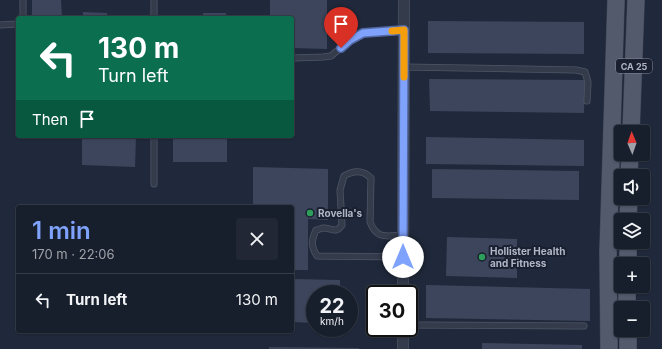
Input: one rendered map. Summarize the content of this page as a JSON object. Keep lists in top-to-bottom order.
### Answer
{
  "streets": {
    "main road": ["CA 25"]
  },
  "places": ["Rovella's", "Hollister Health and Fitness"],
  "north": "top",
  "page": {
    "turn": ["130 m", "Turn left"],
    "then": "Then",
    "map_buttons": ["+", "−"],
    "heading": ["1 min", "170 m · 22:06"],
    "list": [
      {
        "name": "Turn left",
        "value": "130 m"
      }
    ],
    "speed": "22 km/h",
    "limit": "30"
  }
}
